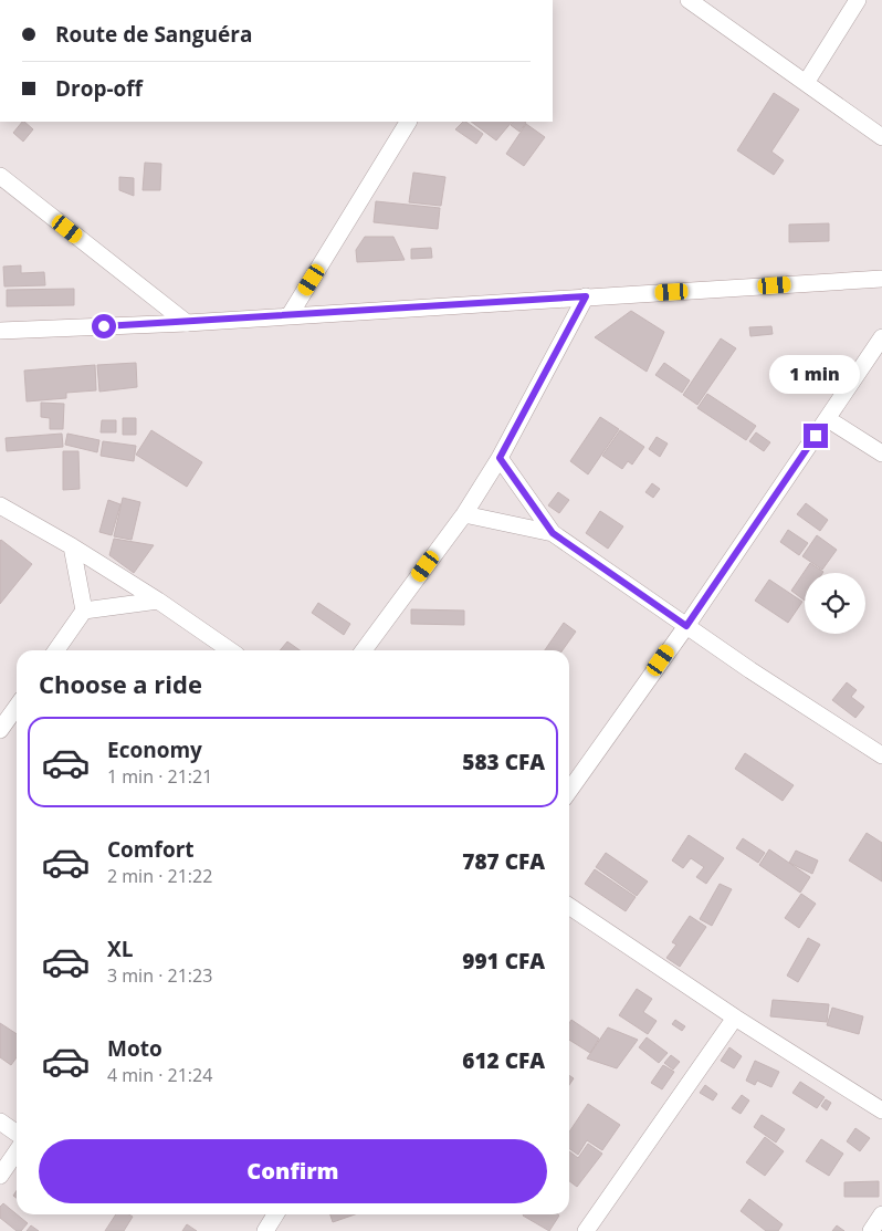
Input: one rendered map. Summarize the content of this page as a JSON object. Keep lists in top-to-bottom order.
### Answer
{
  "page": {
    "banner": ["Route de Sanguéra", "Drop-off"],
    "bubble": "1 min",
    "heading": "Choose a ride",
    "list": [
      {
        "name": "Economy",
        "note": "1 min · 21:21",
        "value": "583 CFA"
      },
      {
        "name": "Comfort",
        "note": "2 min · 21:22",
        "value": "787 CFA"
      },
      {
        "name": "XL",
        "note": "3 min · 21:23",
        "value": "991 CFA"
      },
      {
        "name": "Moto",
        "note": "4 min · 21:24",
        "value": "612 CFA"
      }
    ],
    "buttons": "Confirm"
  }
}
